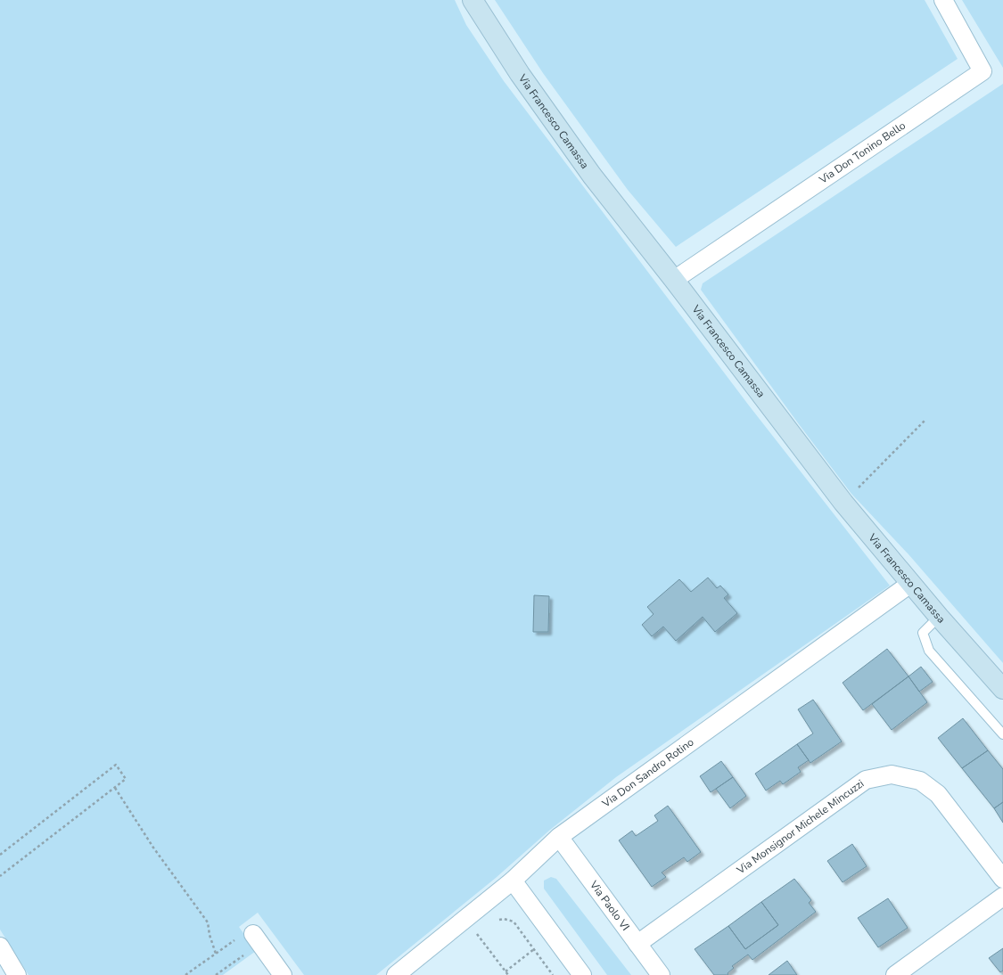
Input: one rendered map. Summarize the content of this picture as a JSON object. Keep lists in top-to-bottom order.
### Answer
{
  "streets": {
    "street": [
      "Via Francesco Camassa",
      "Via Don Tonino Bello",
      "Via Don Sandro Rotino",
      "Via Monsignor Michele Mincuzzi",
      "Via Paolo VI"
    ]
  },
  "crossings": [
    ["Via Francesco Camassa", "Via Don Tonino Bello"],
    ["Via Francesco Camassa", "Via Don Sandro Rotino"],
    ["Via Don Sandro Rotino", "Via Paolo VI"],
    ["Via Monsignor Michele Mincuzzi", "Via Paolo VI"]
  ]
}
